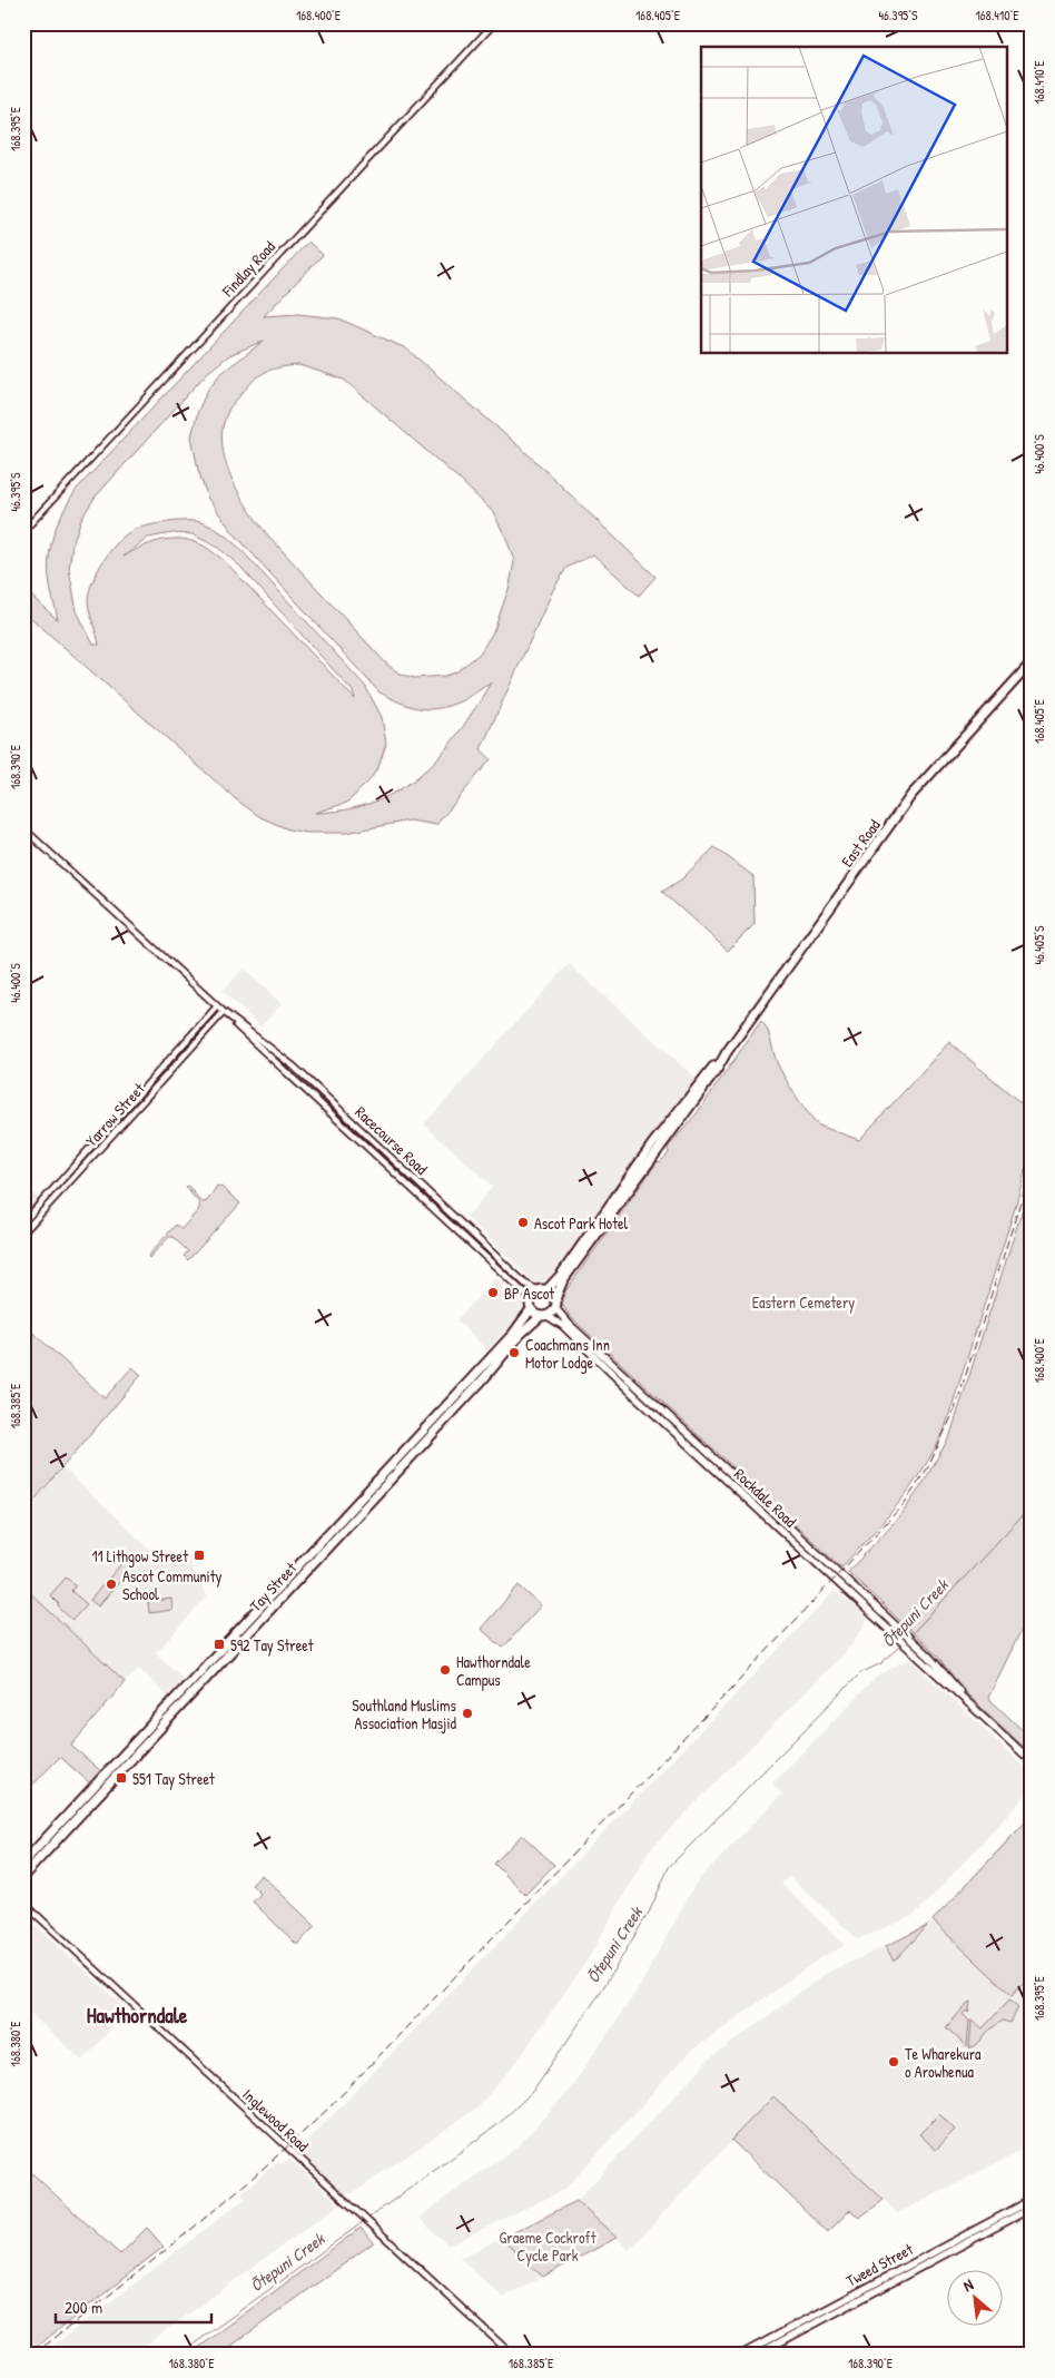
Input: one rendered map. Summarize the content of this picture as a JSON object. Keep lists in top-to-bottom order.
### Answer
{
  "streets": {
    "highway": ["East Road", "Tay Street"],
    "main road": ["Rockdale Road", "Tweed Street"],
    "street": [
      "Findlay Road",
      "Yarrow Street",
      "Racecourse Road",
      "Inglewood Road"
    ]
  },
  "crossings": [
    ["East Road", "Racecourse Road"],
    ["East Road", "Rockdale Road"],
    ["East Road", "Tay Street"],
    ["Yarrow Street", "Racecourse Road"],
    ["Racecourse Road", "Rockdale Road"],
    ["Racecourse Road", "Tay Street"],
    ["Rockdale Road", "Tay Street"]
  ],
  "districts": ["Hawthorndale"],
  "water": ["Ōtepuni Creek"],
  "parks": ["Eastern Cemetery", "Graeme Cockroft Cycle Park"],
  "places": {
    "other": [
      "Ascot Park Hotel",
      "BP Ascot",
      "Coachmans Inn Motor Lodge",
      "Ascot Community School",
      "Hawthorndale Campus",
      "Southland Muslims Association Masjid",
      "Te Wharekura o Arowhenua"
    ],
    "transit": ["11 Lithgow Street", "592 Tay Street", "551 Tay Street"]
  },
  "scale_bar": "200 m",
  "north": "top left",
  "coordinates": [
    "168.400°E",
    "168.405°E",
    "46.395°S",
    "168.410°E",
    "168.395°E",
    "46.400°S",
    "168.390°E",
    "46.405°S",
    "168.385°E",
    "168.380°E"
  ]
}
